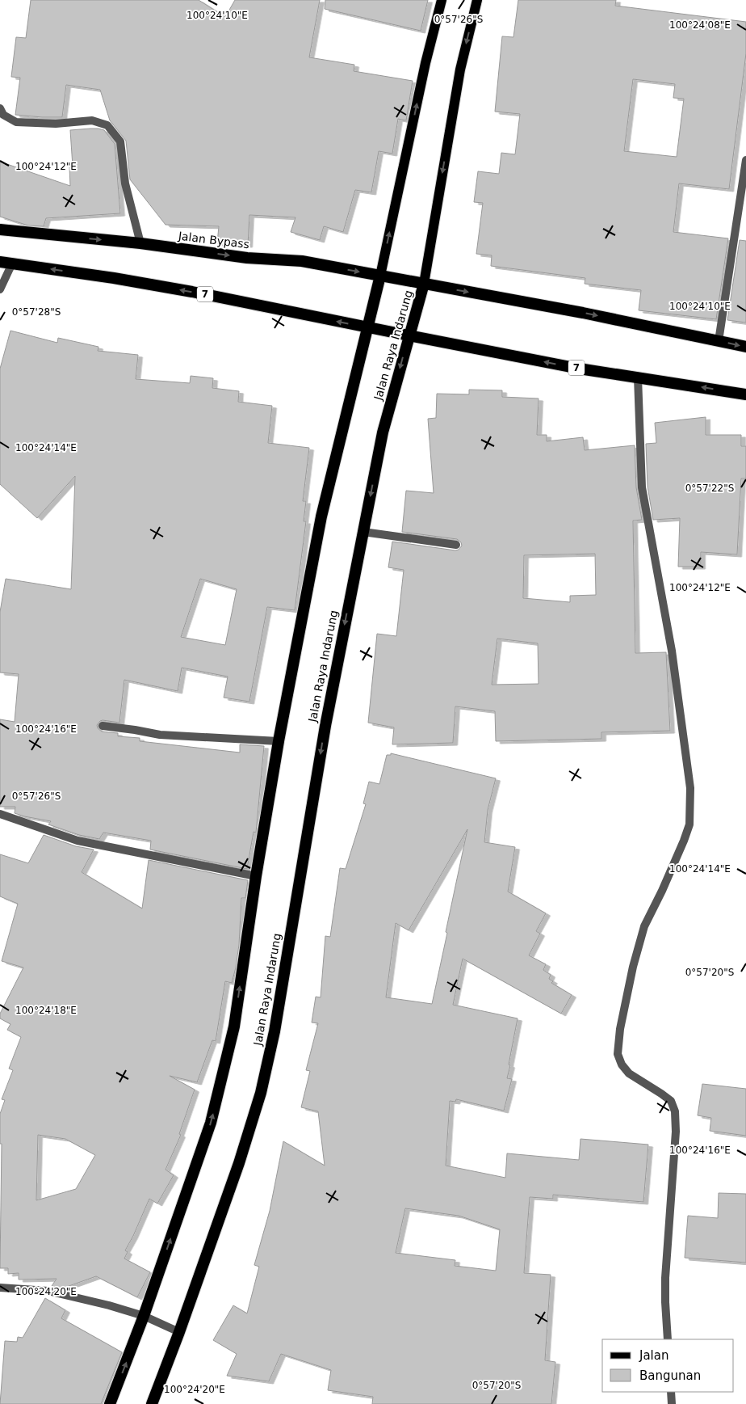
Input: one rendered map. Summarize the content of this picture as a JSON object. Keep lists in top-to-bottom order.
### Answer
{
  "streets": {
    "highway": ["Jalan Bypass", "7", "Jalan Raya Indarung"]
  },
  "crossings": [
    ["Jalan Bypass", "Jalan Raya Indarung"],
    ["7", "Jalan Raya Indarung"]
  ],
  "one_way": ["Jalan Raya Indarung"],
  "legend": ["Jalan", "Bangunan"],
  "coordinates": [
    "100°24'10\"E",
    "0°57'26\"S",
    "100°24'08\"E",
    "100°24'12\"E",
    "0°57'28\"S",
    "100°24'14\"E",
    "0°57'22\"S",
    "100°24'16\"E",
    "0°57'20\"S",
    "100°24'18\"E",
    "100°24'20\"E"
  ]
}
